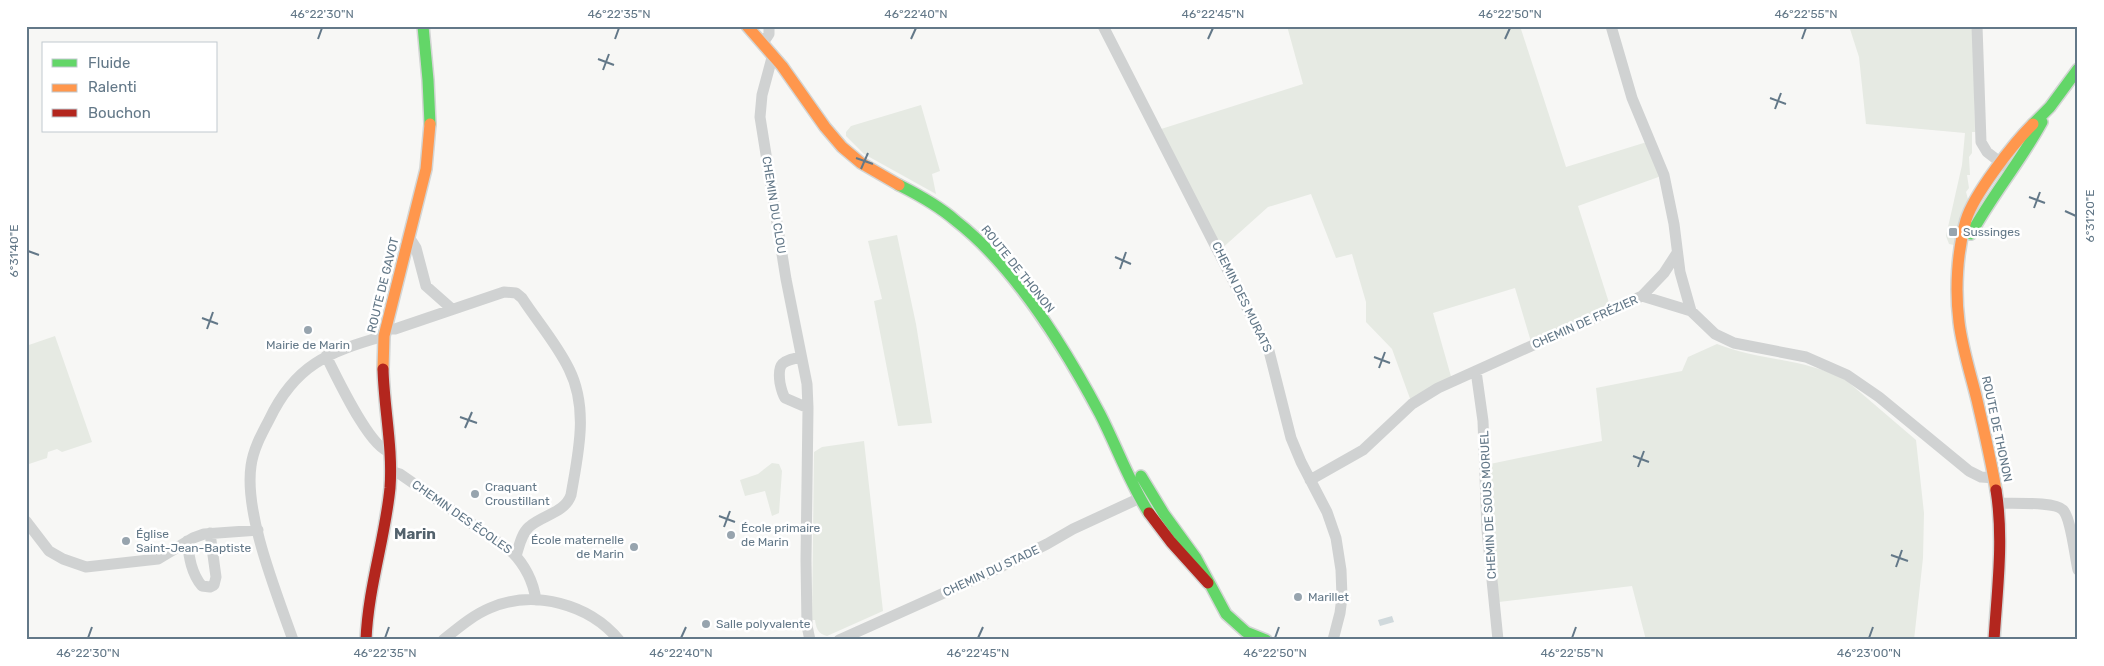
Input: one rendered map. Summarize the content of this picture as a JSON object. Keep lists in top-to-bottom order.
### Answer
{
  "streets": {
    "street": [
      "CHEMIN DU CLOU",
      "ROUTE DE THONON",
      "ROUTE DE GAVOT",
      "CHEMIN DES MURATS",
      "CHEMIN DE FRÉZIER",
      "CHEMIN DE SOUS MORUEL",
      "CHEMIN DES ÉCOLES",
      "CHEMIN DU STADE"
    ]
  },
  "crossings": [
    ["CHEMIN DU CLOU", "ROUTE DE THONON"],
    ["ROUTE DE THONON", "CHEMIN DE FRÉZIER"],
    ["ROUTE DE THONON", "CHEMIN DU STADE"],
    ["ROUTE DE GAVOT", "CHEMIN DES ÉCOLES"],
    ["CHEMIN DES MURATS", "CHEMIN DE FRÉZIER"],
    ["CHEMIN DE FRÉZIER", "CHEMIN DE SOUS MORUEL"]
  ],
  "districts": ["Marin"],
  "places": {
    "transit": ["Sussinges"],
    "other": [
      "Mairie de Marin",
      "Craquant Croustillant",
      "École primaire de Marin",
      "Église Saint-Jean-Baptiste",
      "École maternelle de Marin",
      "Marillet",
      "Salle polyvalente"
    ]
  },
  "legend": ["Fluide", "Ralenti", "Bouchon"],
  "coordinates": [
    "46°22'30\"N",
    "46°22'35\"N",
    "46°22'40\"N",
    "46°22'45\"N",
    "46°22'50\"N",
    "46°22'55\"N",
    "6°31'20\"E",
    "6°31'40\"E",
    "46°23'00\"N"
  ]
}
